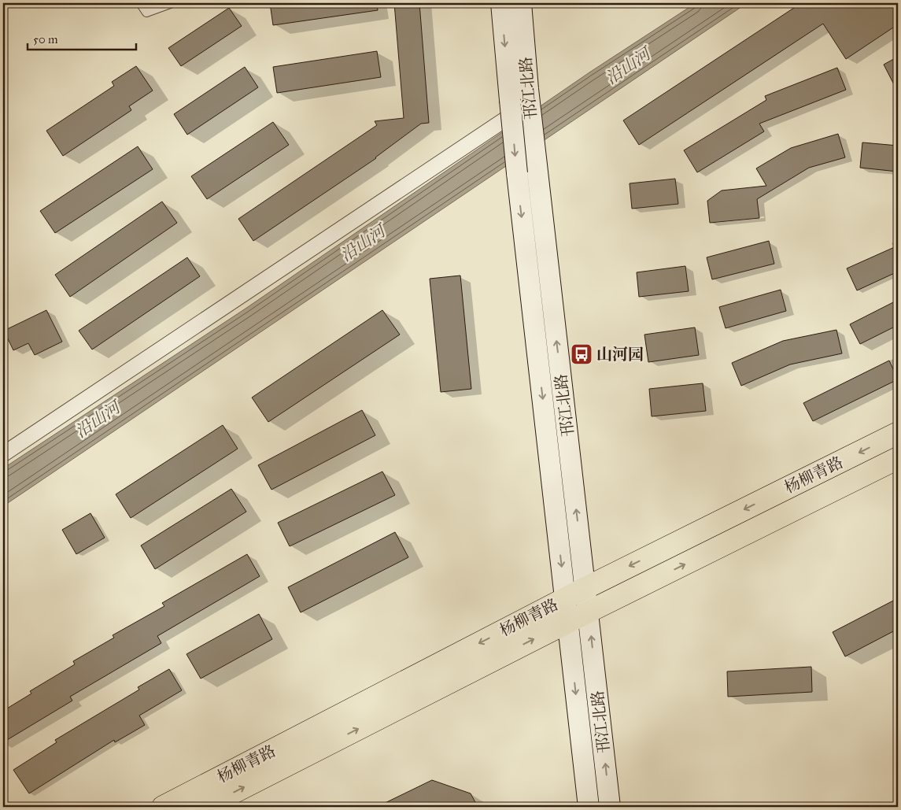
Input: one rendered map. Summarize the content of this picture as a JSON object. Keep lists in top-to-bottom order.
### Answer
{
  "streets": {
    "main road": ["邗江北路", "杨柳青路"]
  },
  "crossings": [
    ["邗江北路", "杨柳青路"]
  ],
  "water": ["沿山河"],
  "places": {
    "bus stop": ["山河园"]
  },
  "scale_bar": "50 m"
}
